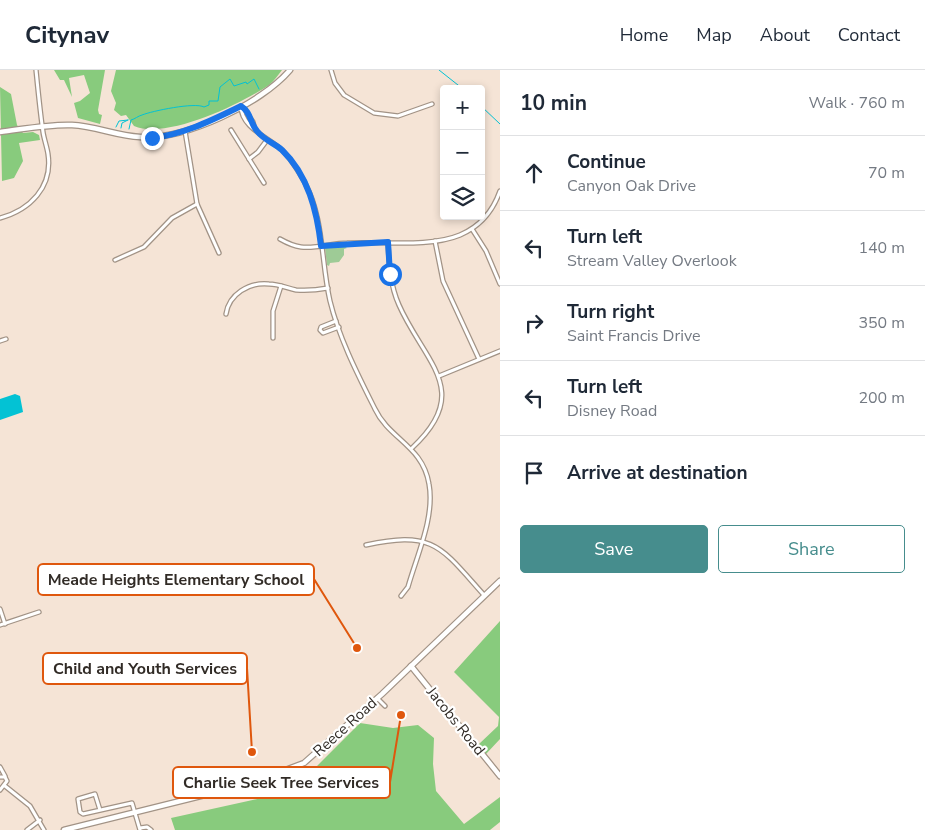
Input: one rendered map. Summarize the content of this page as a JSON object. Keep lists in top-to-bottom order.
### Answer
{
  "streets": {
    "main road": ["Jacobs Road", "Reece Road"]
  },
  "crossings": [
    ["Jacobs Road", "Reece Road"]
  ],
  "places": ["Meade Heights Elementary School", "Charlie Seek Tree Services", "Child and Youth Services"],
  "page": {
    "header": "Citynav",
    "nav": [
      "Home",
      "Map",
      "About",
      "Contact"
    ],
    "heading": ["10 min", "Walk · 760 m"],
    "map_buttons": ["+", "−"],
    "list": [
      ["Continue", "Canyon Oak Drive", "70 m"],
      ["Turn left", "Stream Valley Overlook", "140 m"],
      ["Turn right", "Saint Francis Drive", "350 m"],
      ["Turn left", "Disney Road", "200 m"],
      "Arrive at destination"
    ],
    "buttons": ["Save", "Share"]
  }
}
